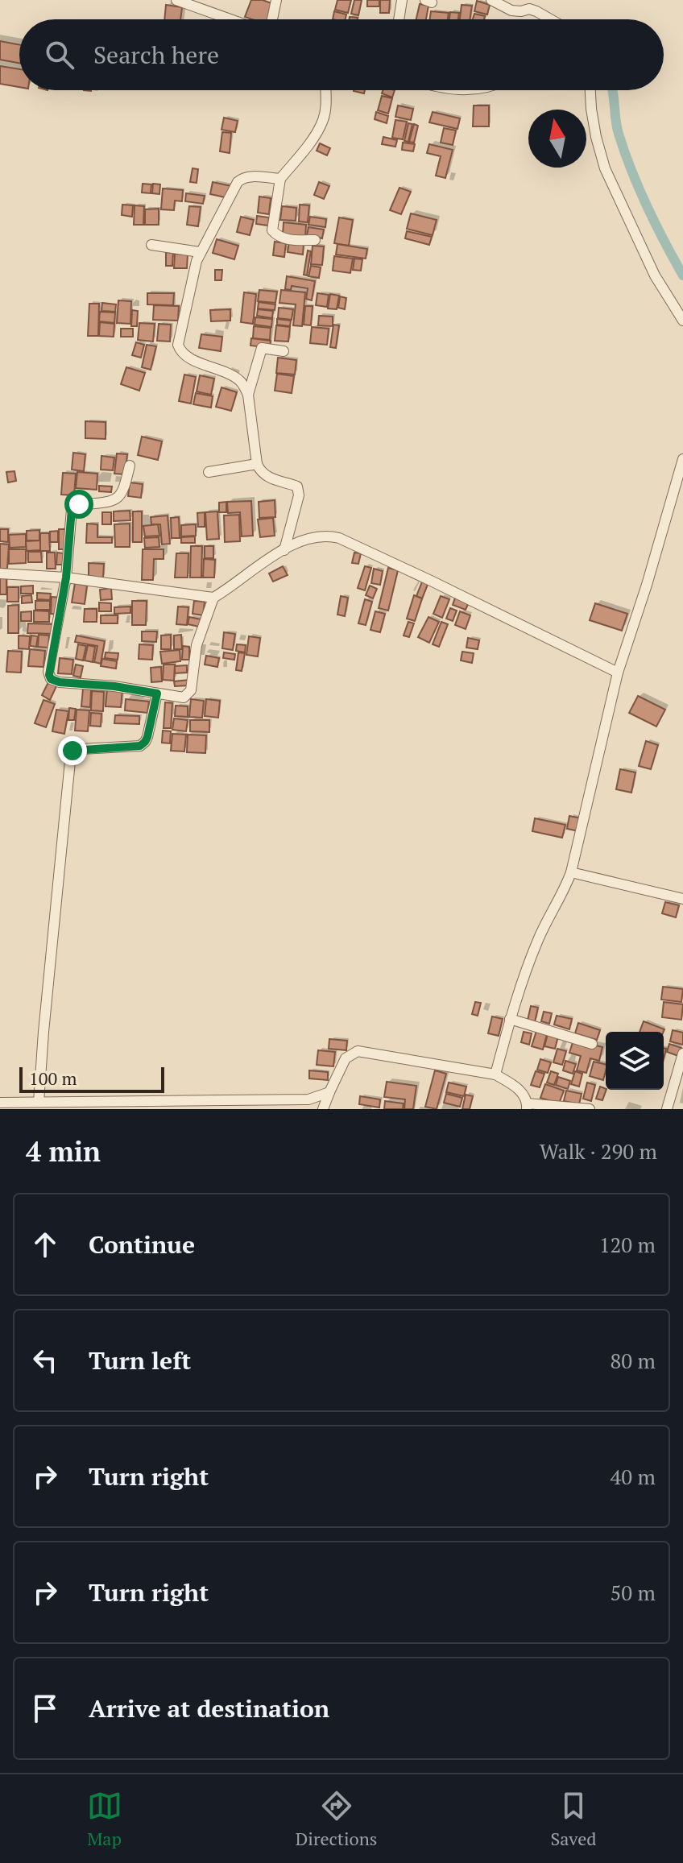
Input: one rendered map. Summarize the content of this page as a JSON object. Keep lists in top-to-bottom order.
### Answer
{
  "scale_bar": "100 m",
  "north": "top",
  "page": {
    "search": "Search here",
    "scale": "100 m",
    "heading": ["4 min", "Walk · 290 m"],
    "list": [
      ["Continue", "120 m"],
      ["Turn left", "80 m"],
      ["Turn right", "40 m"],
      ["Turn right", "50 m"],
      "Arrive at destination"
    ],
    "nav": ["Map", "Directions", "Saved"]
  }
}
